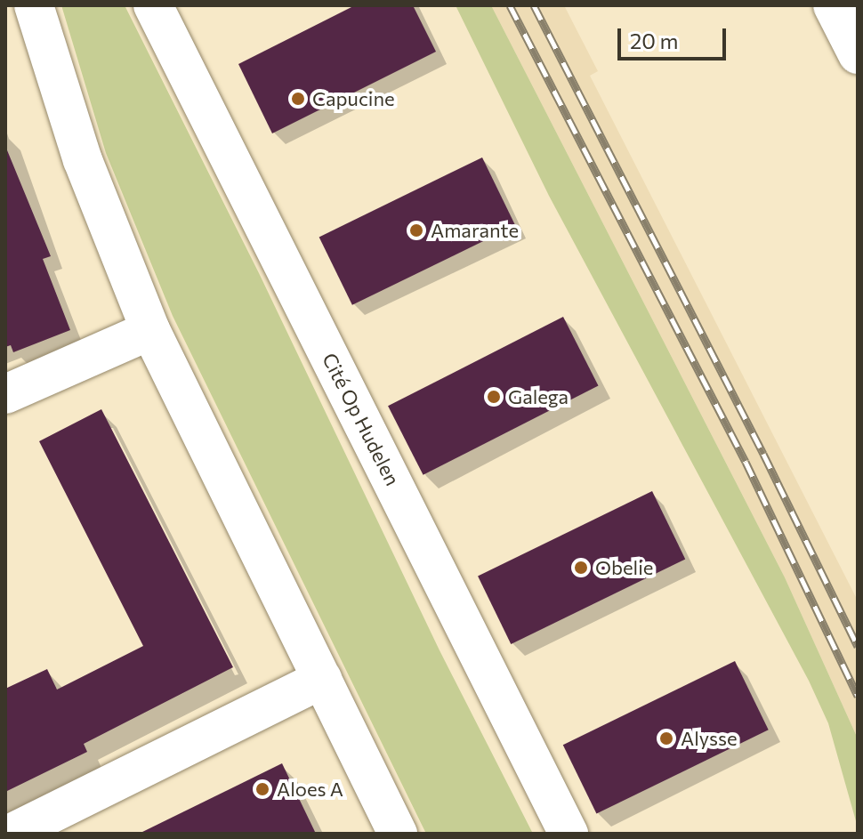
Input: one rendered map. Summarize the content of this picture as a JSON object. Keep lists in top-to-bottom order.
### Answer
{
  "streets": {
    "street": ["Cité Op Hudelen"]
  },
  "places": [
    "Capucine",
    "Amarante",
    "Galega",
    "Obelie",
    "Alysse",
    "Aloes A"
  ],
  "scale_bar": "20 m"
}
